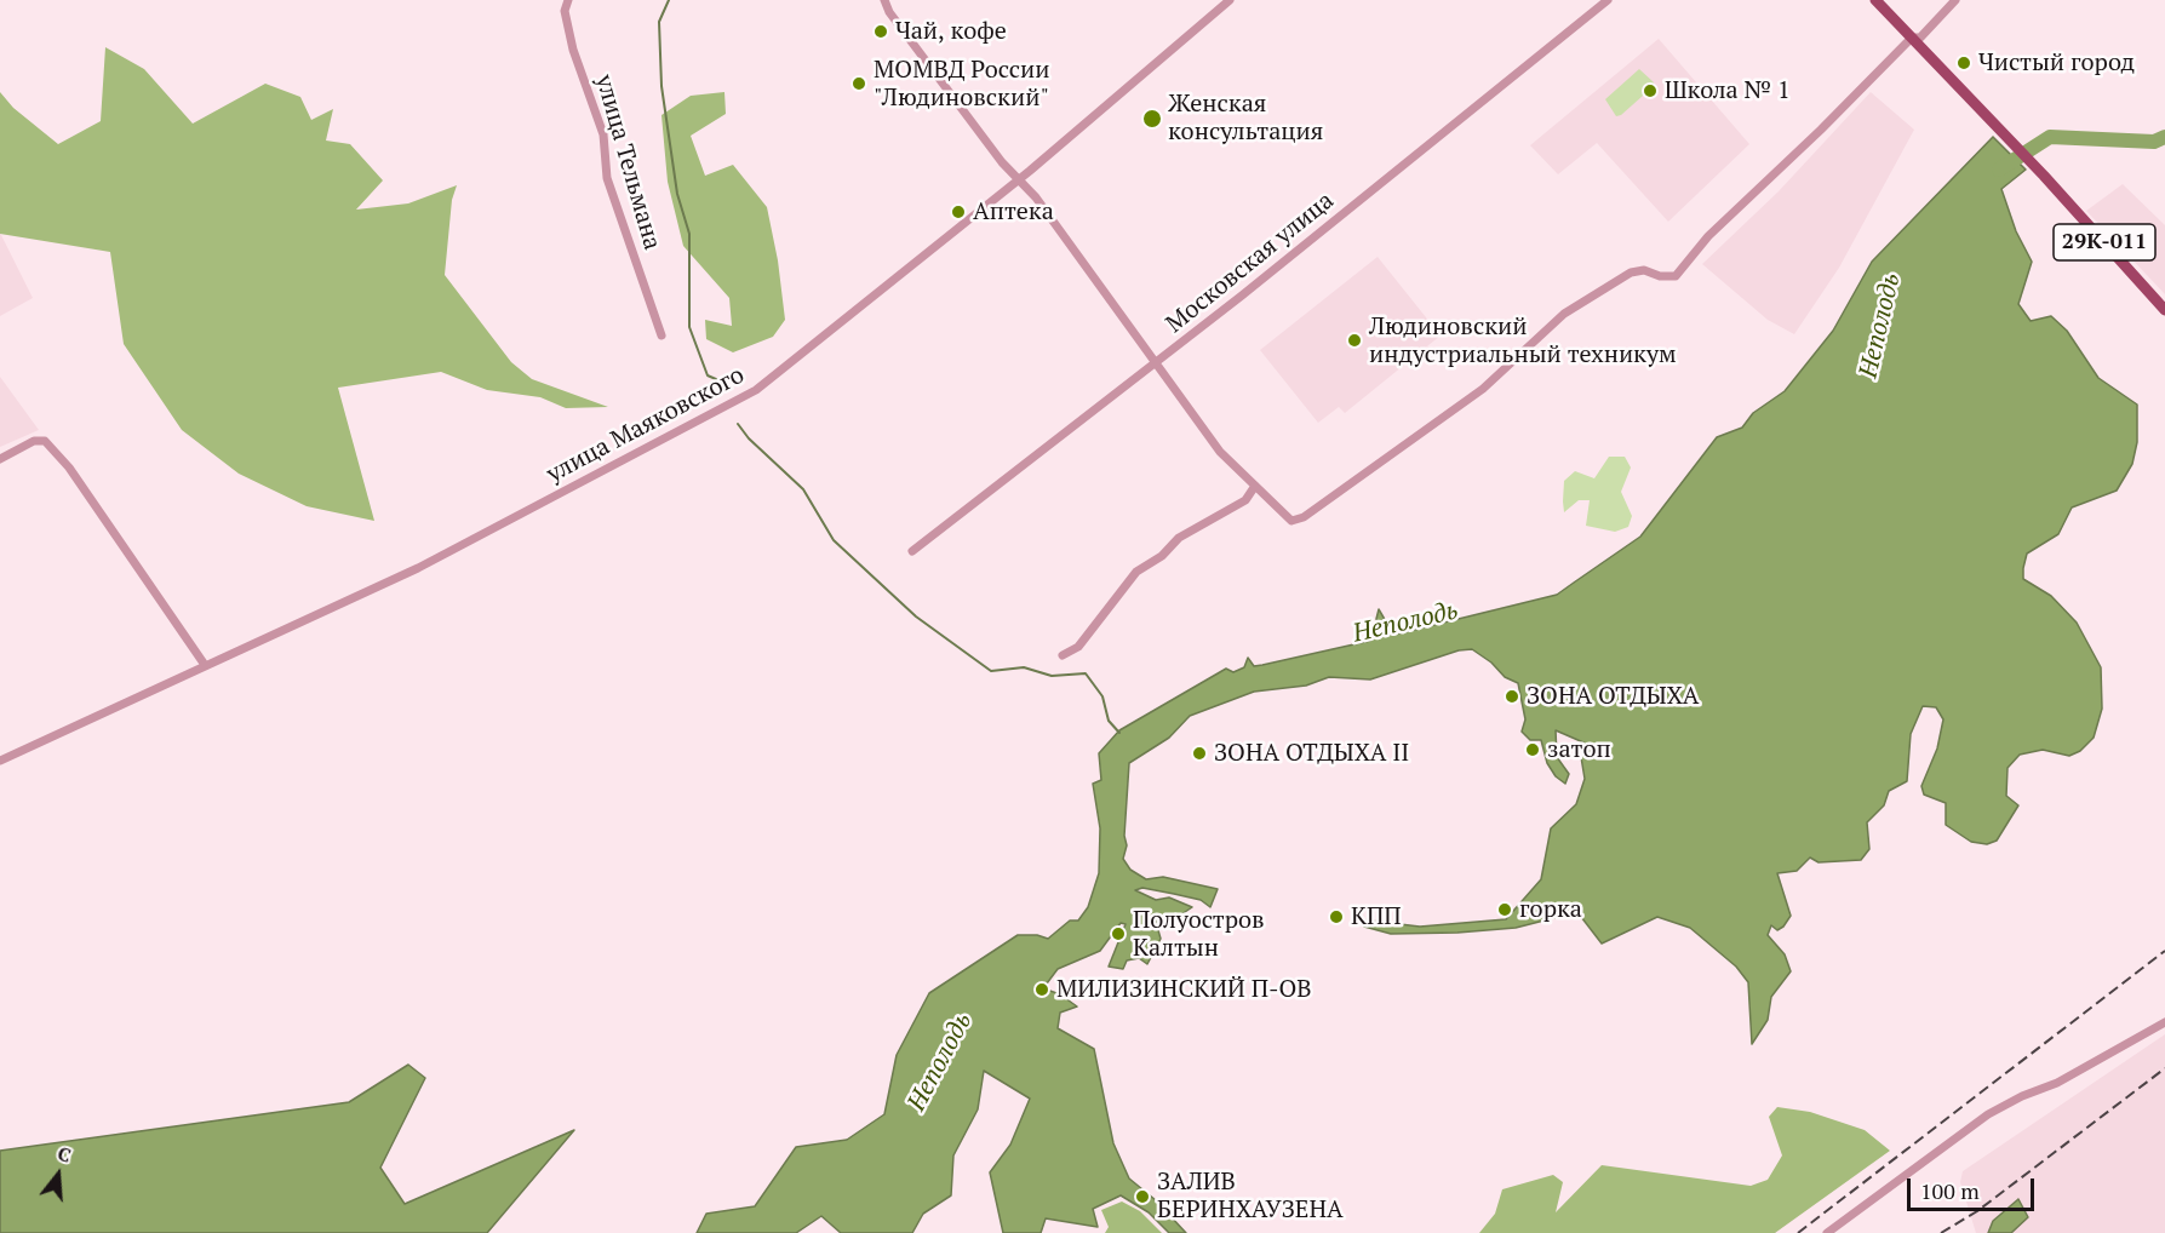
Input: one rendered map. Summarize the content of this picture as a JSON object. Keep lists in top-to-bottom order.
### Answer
{
  "streets": {
    "main road": ["29К-011"],
    "street": ["улица Тельмана", "Московская улица", "улица Маяковского"]
  },
  "water": ["Неполодь"],
  "places": [
    "Чай, кофе",
    "Чистый город",
    "МОМВД России \"Людиновский\"",
    "Школа № 1",
    "Женская консультация",
    "Аптека",
    "Людиновский индустриальный техникум",
    "ЗОНА ОТДЫХА",
    "затоп",
    "ЗОНА ОТДЫХА II",
    "горка",
    "КПП",
    "Полуостров Калтын",
    "МИЛИЗИНСКИЙ П-ОВ",
    "ЗАЛИВ БЕРИНХАУЗЕНА"
  ],
  "scale_bar": "100 m",
  "north": "top"
}
